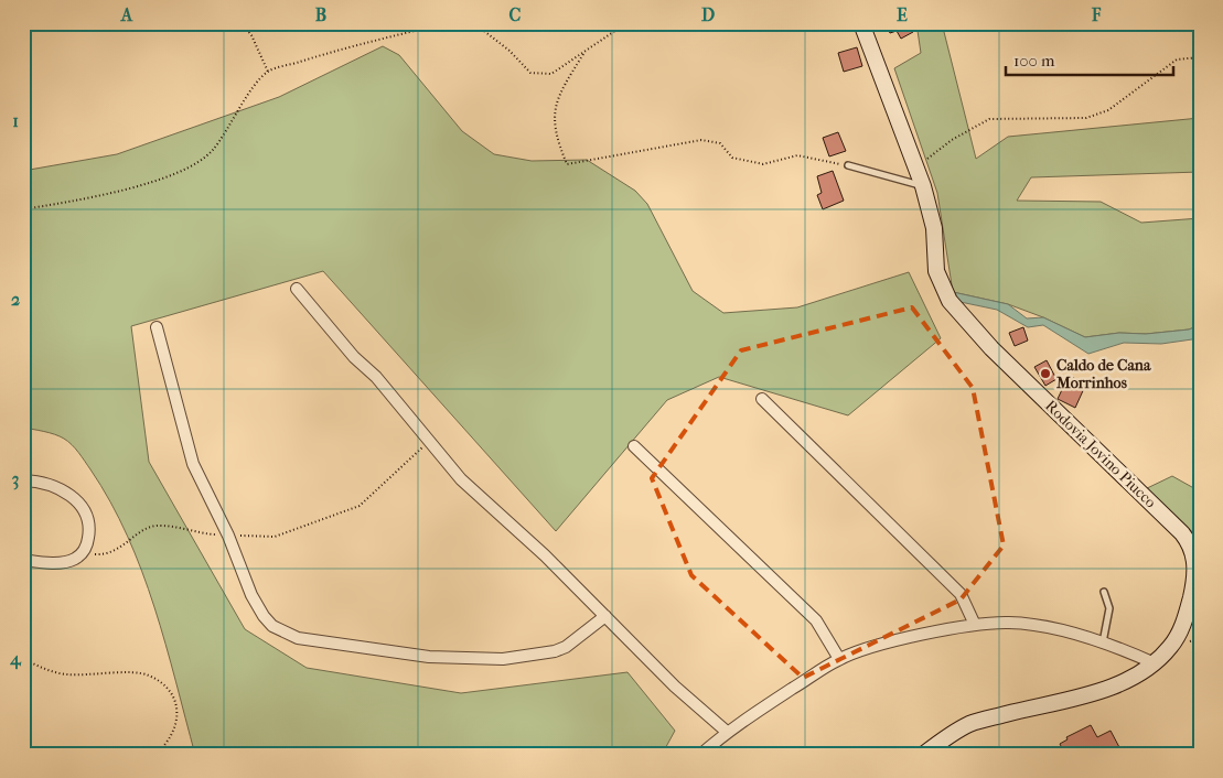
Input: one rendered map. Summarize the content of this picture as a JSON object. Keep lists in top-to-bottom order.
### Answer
{
  "streets": {
    "main road": ["Rodovia Jovino Piucco"]
  },
  "places": ["Caldo de Cana Morrinhos"],
  "scale_bar": "100 m",
  "grid": {
    "columns": [
      "A",
      "B",
      "C",
      "D",
      "E",
      "F"
    ],
    "rows": [
      "1",
      "2",
      "3",
      "4"
    ]
  }
}
